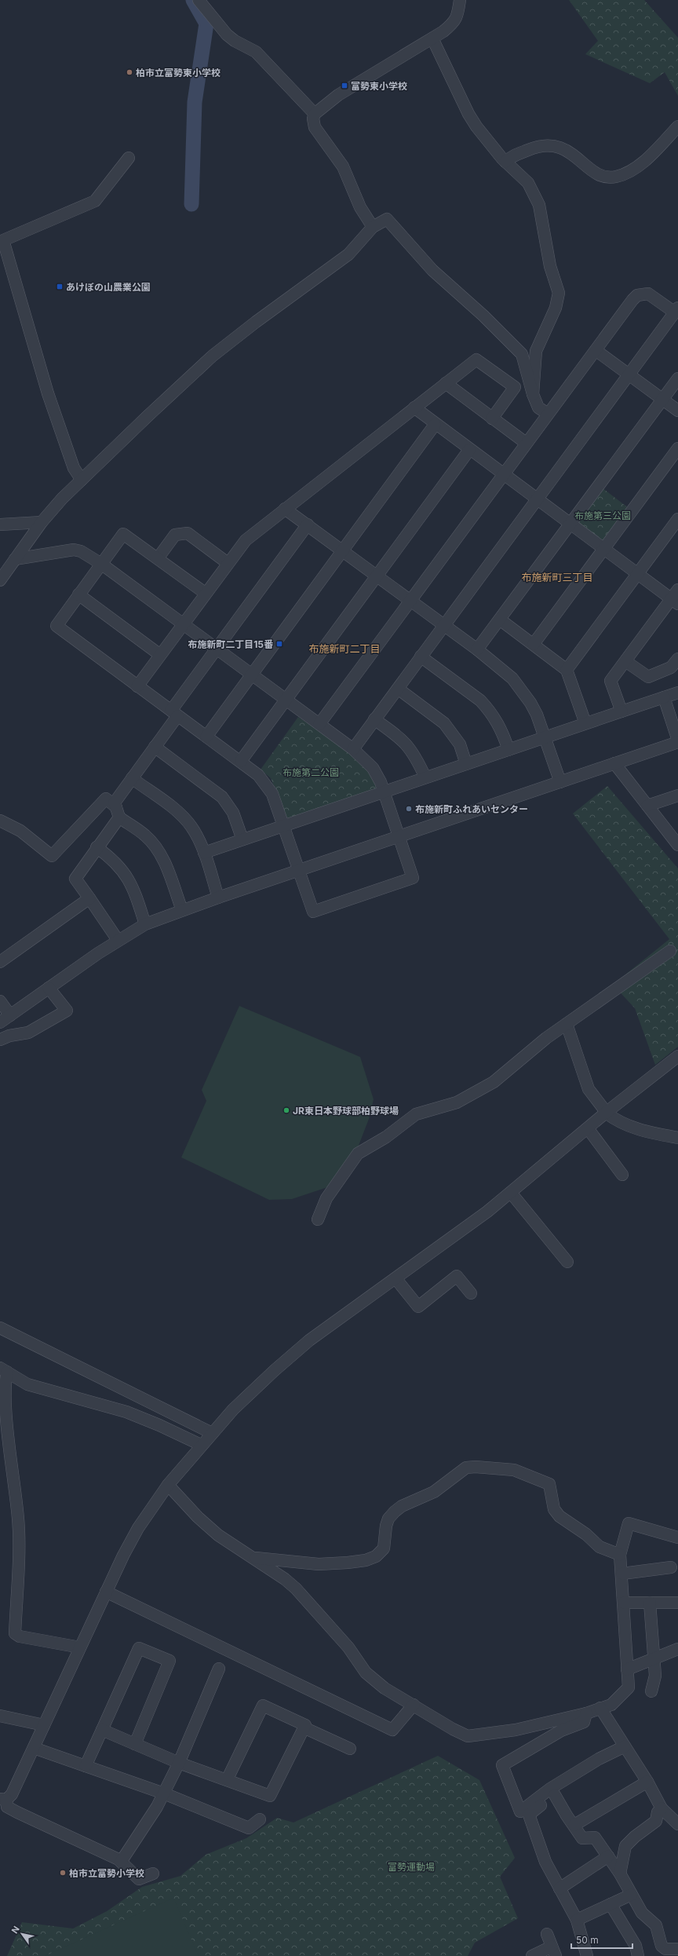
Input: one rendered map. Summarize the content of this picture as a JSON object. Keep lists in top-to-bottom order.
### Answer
{
  "districts": ["布施新町三丁目", "布施新町二丁目"],
  "parks": ["布施第三公園", "布施第二公園", "富勢運動場"],
  "places": {
    "other": [
      "柏市立富勢東小学校",
      "布施新町ふれあいセンター",
      "JR東日本野球部柏野球場",
      "柏市立富勢小学校"
    ],
    "transit": ["富勢東小学校", "あけぼの山農業公園", "布施新町二丁目15番"]
  },
  "scale_bar": "50 m",
  "north": "top left"
}
